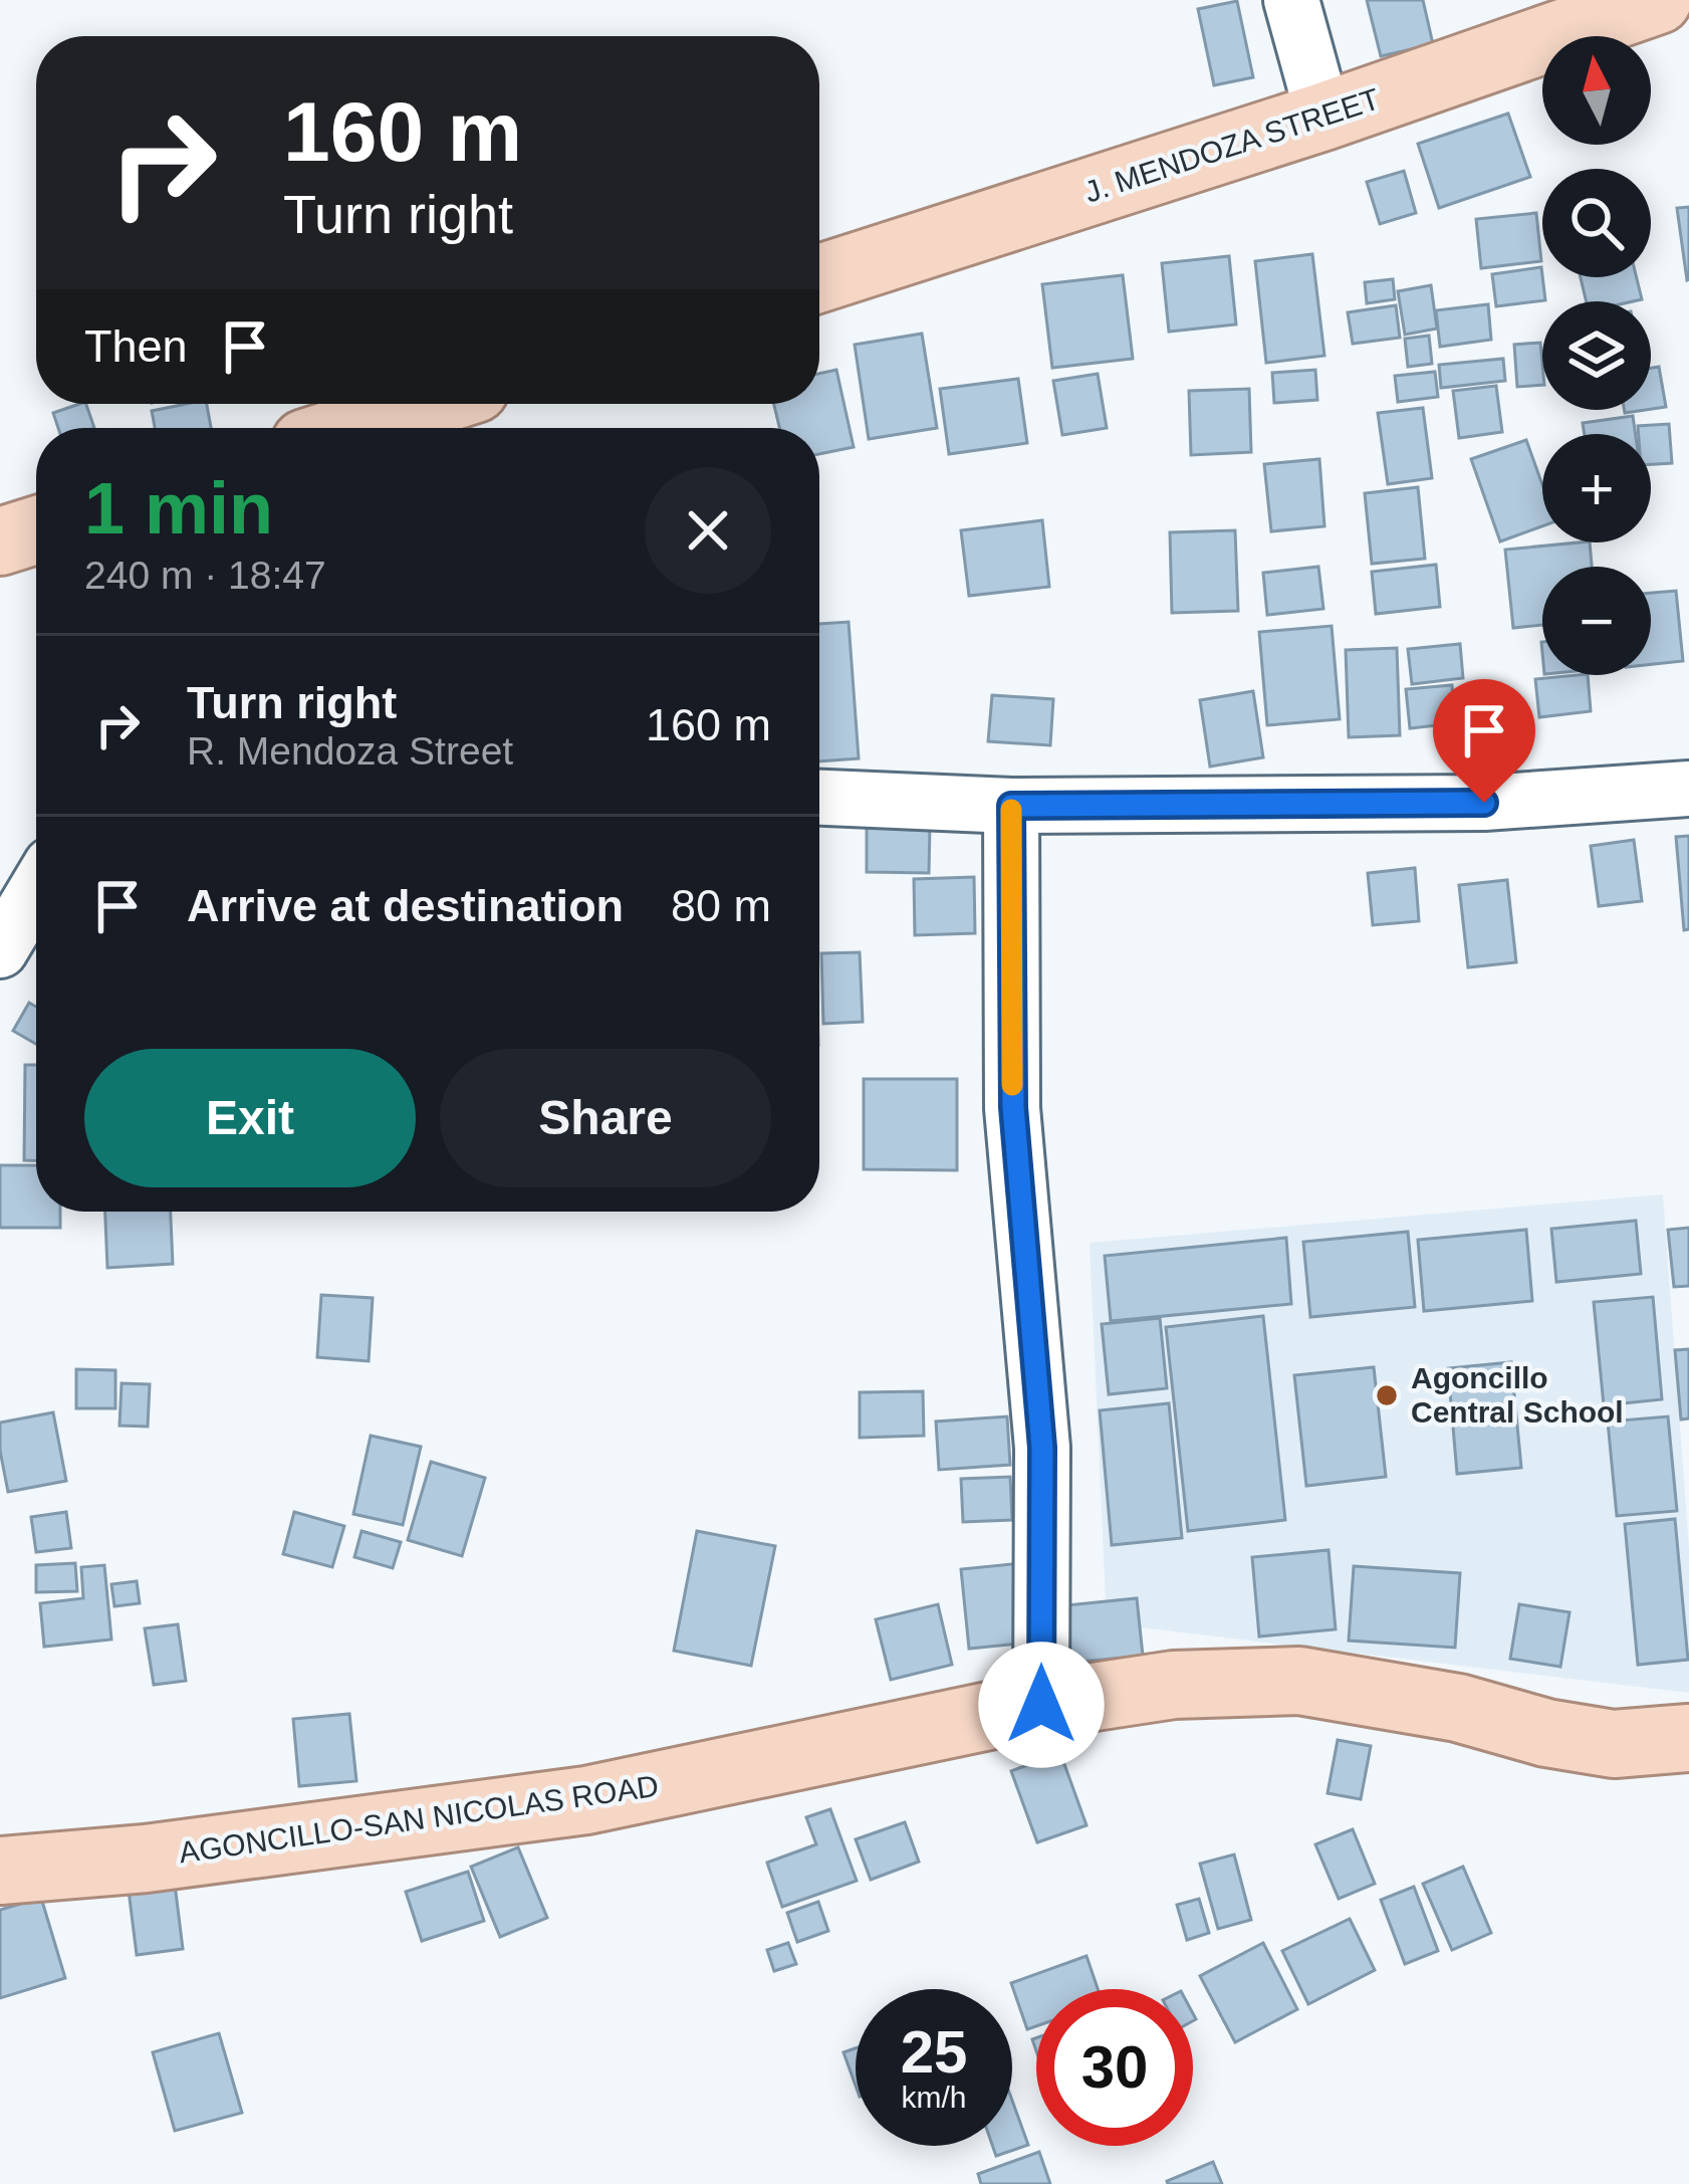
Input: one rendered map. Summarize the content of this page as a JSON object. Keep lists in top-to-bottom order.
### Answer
{
  "streets": {
    "main road": ["J. MENDOZA STREET", "AGONCILLO-SAN NICOLAS ROAD"]
  },
  "places": ["Agoncillo Central School"],
  "north": "top",
  "page": {
    "map_buttons": ["+", "−"],
    "turn": ["160 m", "Turn right"],
    "then": "Then",
    "heading": ["1 min", "240 m · 18:47"],
    "list": [
      {
        "name": "Turn right",
        "note": "R. Mendoza Street",
        "value": "160 m"
      },
      {
        "name": "Arrive at destination",
        "value": "80 m"
      }
    ],
    "buttons": ["Exit", "Share"],
    "speed": "25 km/h",
    "limit": "30"
  }
}
